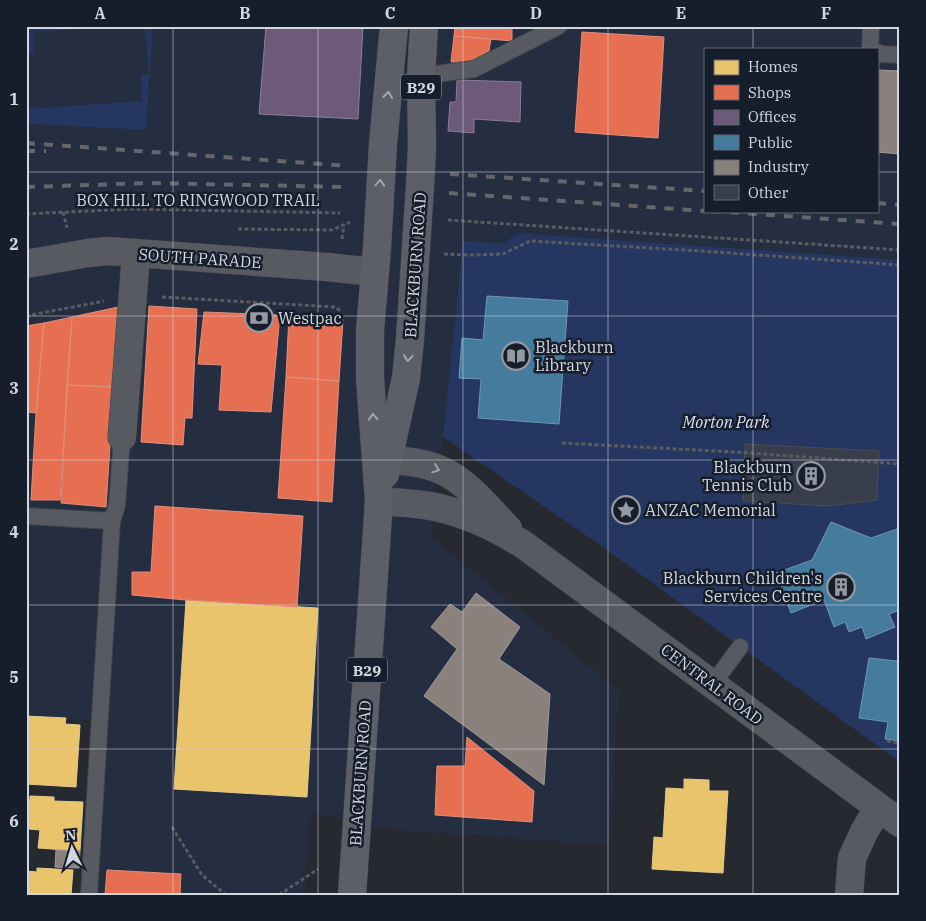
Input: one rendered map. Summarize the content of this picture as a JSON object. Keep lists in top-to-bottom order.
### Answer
{
  "streets": {
    "main road": ["B29", "BLACKBURN ROAD"],
    "street": ["SOUTH PARADE", "CENTRAL ROAD"],
    "path": ["BOX HILL TO RINGWOOD TRAIL"]
  },
  "crossings": [
    ["SOUTH PARADE", "BLACKBURN ROAD"],
    ["BLACKBURN ROAD", "CENTRAL ROAD"]
  ],
  "parks": ["Morton Park"],
  "places": {
    "bank": ["Westpac"],
    "library": ["Blackburn Library"],
    "building": ["Blackburn Tennis Club", "Blackburn Children's Services Centre"],
    "place": ["ANZAC Memorial"]
  },
  "legend": [
    "Homes",
    "Shops",
    "Offices",
    "Public",
    "Industry",
    "Other"
  ],
  "north": "top",
  "grid": {
    "columns": [
      "A",
      "B",
      "C",
      "D",
      "E",
      "F"
    ],
    "rows": [
      "1",
      "2",
      "3",
      "4",
      "5",
      "6"
    ]
  }
}
